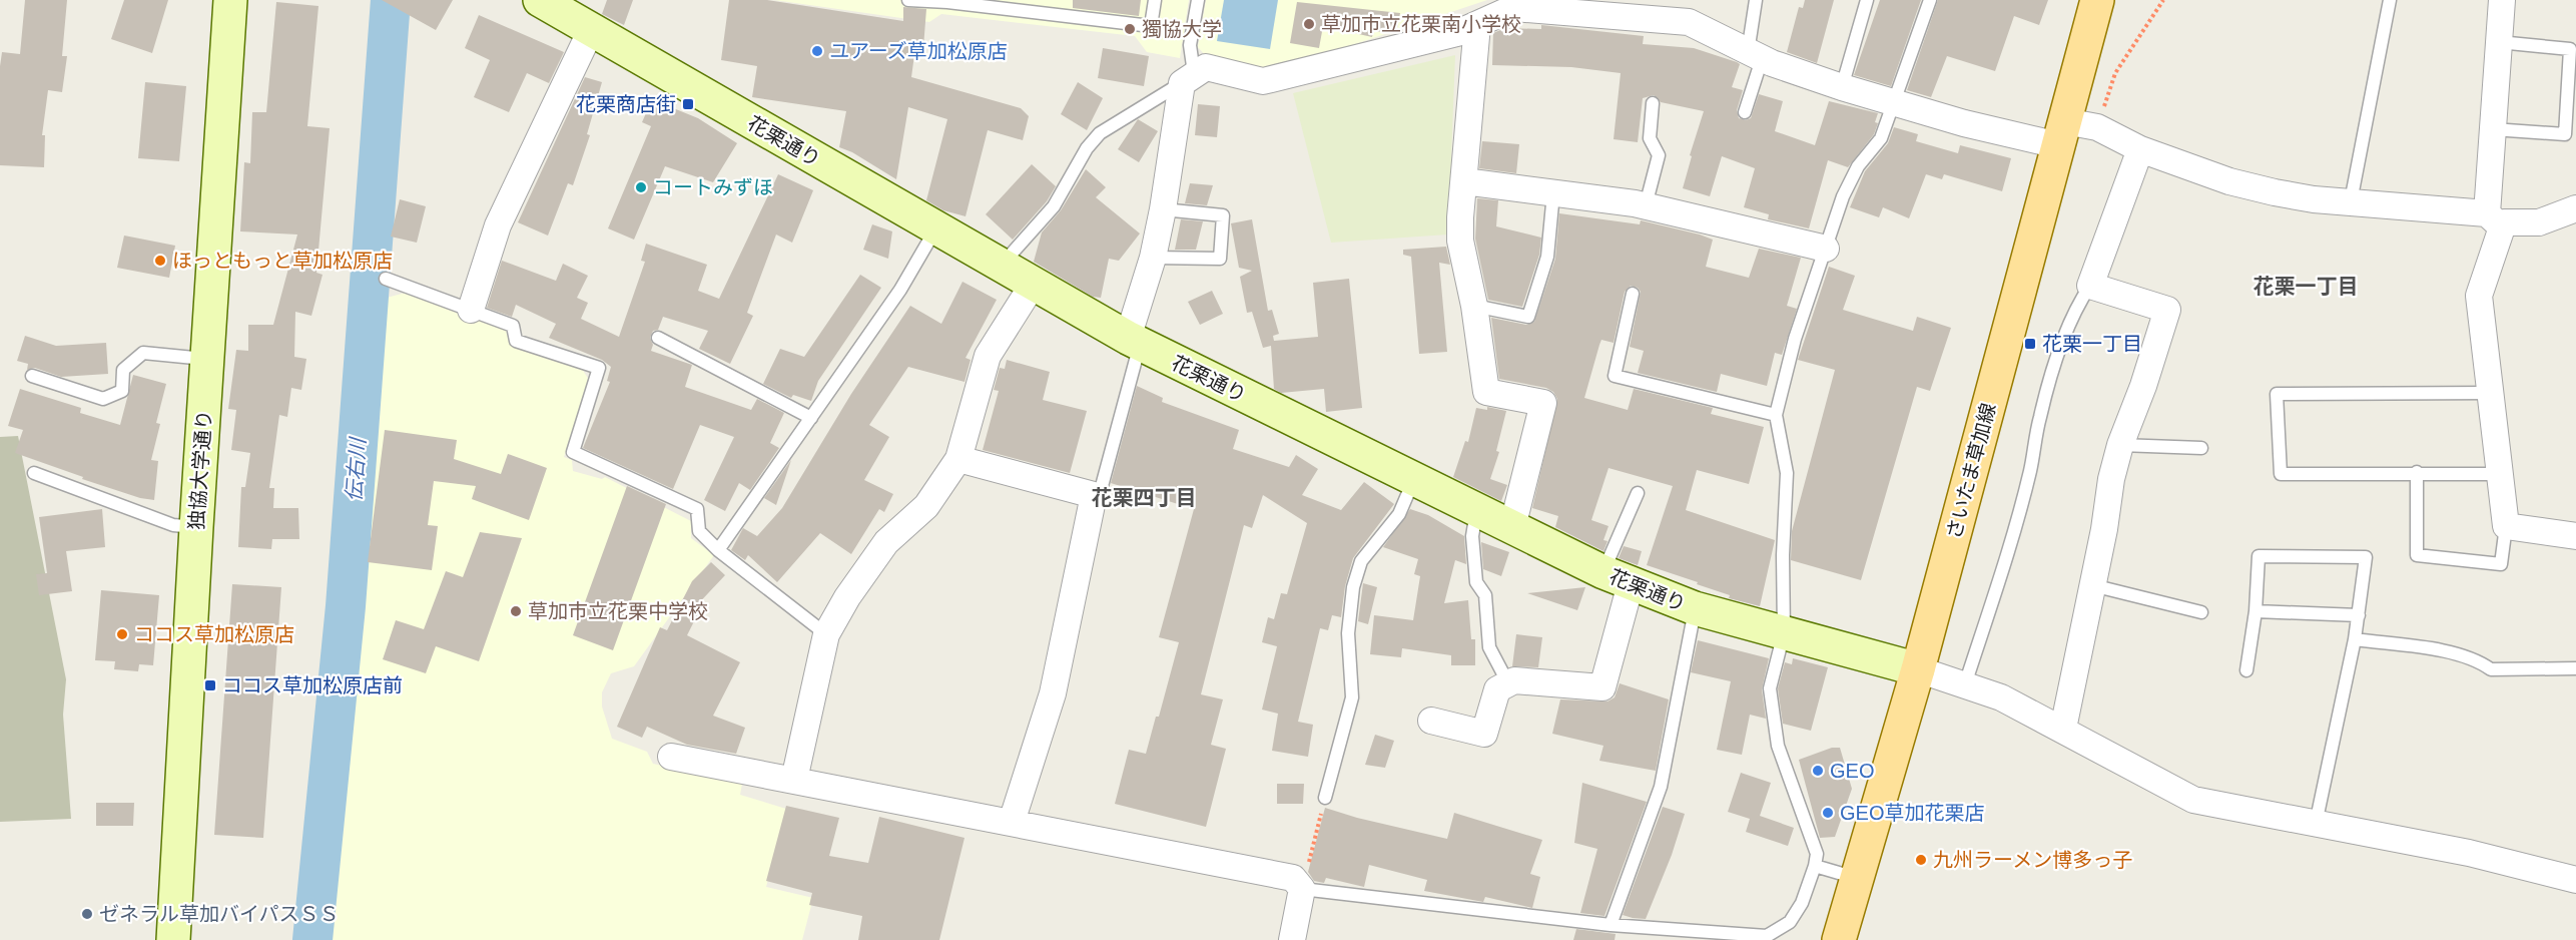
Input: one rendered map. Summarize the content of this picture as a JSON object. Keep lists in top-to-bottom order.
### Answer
{
  "streets": {
    "main road": ["さいたま草加線"],
    "street": ["花栗通り", "独協大学通り"]
  },
  "crossings": [
    ["花栗通り", "さいたま草加線"]
  ],
  "districts": ["花栗一丁目", "花栗四丁目"],
  "water": ["伝右川"],
  "places": {
    "other": [
      "草加市立花栗南小学校",
      "獨協大学",
      "ユアーズ草加松原店",
      "コートみずほ",
      "ほっともっと草加松原店",
      "草加市立花栗中学校",
      "ココス草加松原店",
      "GEO",
      "GEO草加花栗店",
      "九州ラーメン博多っ子",
      "ゼネラル草加バイパスＳＳ"
    ],
    "transit": ["花栗商店街", "花栗一丁目", "ココス草加松原店前"]
  }
}
